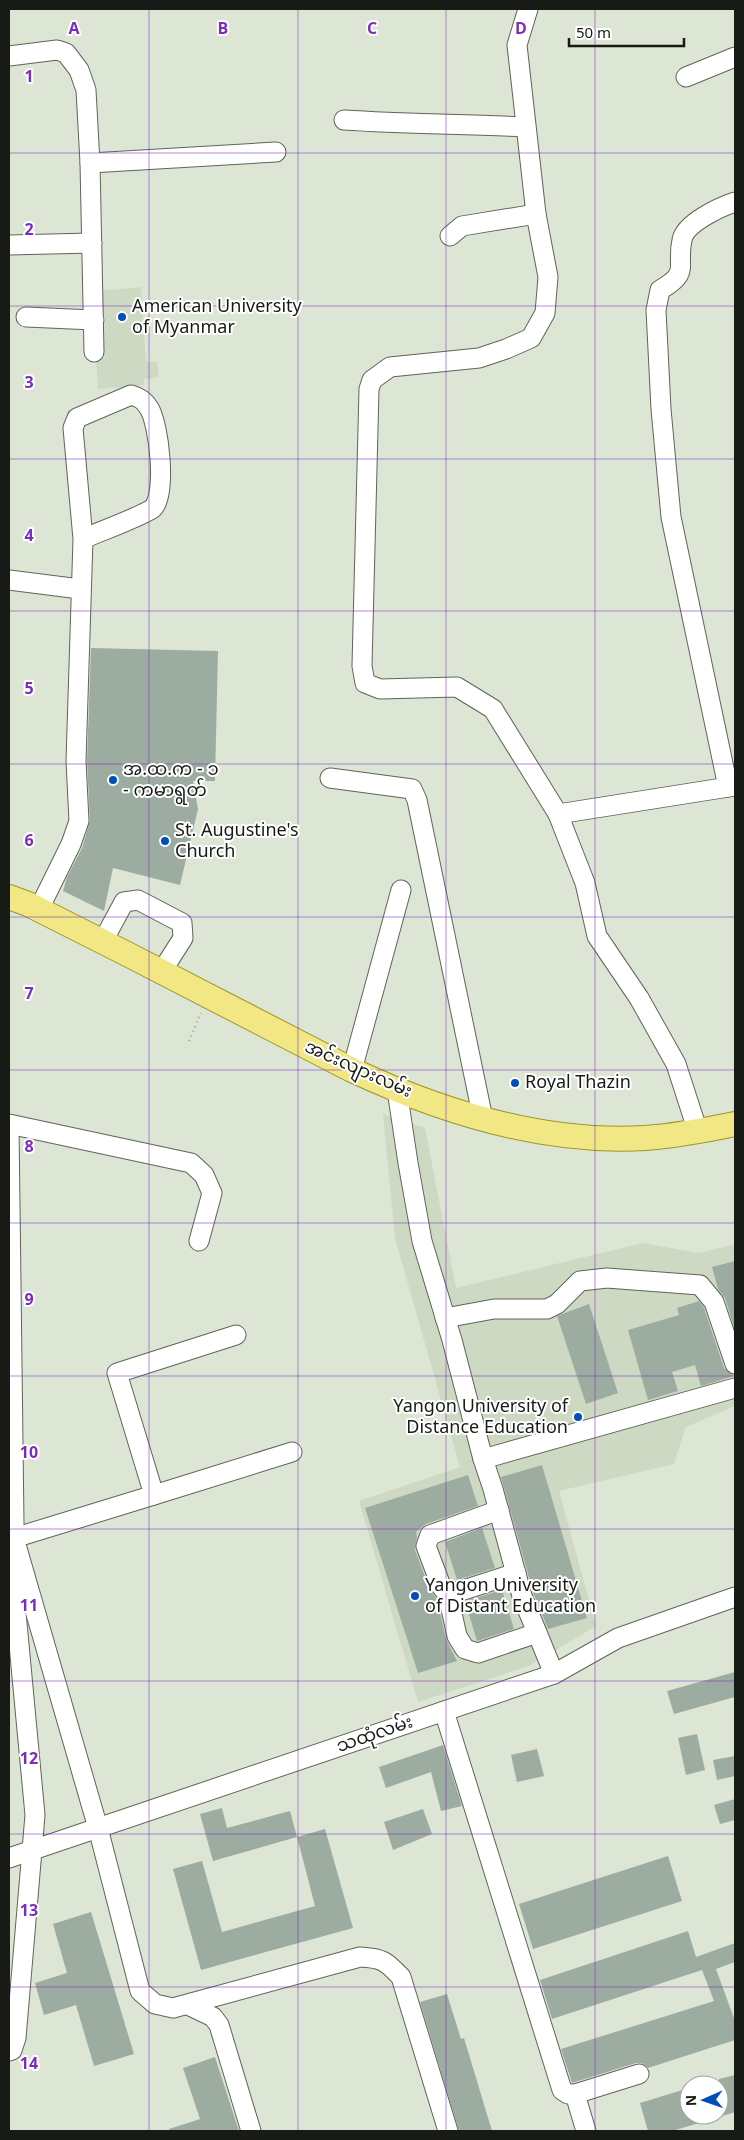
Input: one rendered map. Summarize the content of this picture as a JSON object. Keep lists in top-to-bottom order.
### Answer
{
  "streets": {
    "main road": ["အင်းလျားလမ်း"],
    "street": ["သထုံလမ်း"]
  },
  "places": [
    "American University of Myanmar",
    "အ.ထ.က - ၁ - ကမာရွတ်",
    "St. Augustine's Church",
    "Royal Thazin",
    "Yangon University of Distance Education",
    "Yangon University of Distant Education"
  ],
  "scale_bar": "50 m",
  "north": "left",
  "grid": {
    "columns": [
      "A",
      "B",
      "C",
      "D"
    ],
    "rows": [
      "1",
      "2",
      "3",
      "4",
      "5",
      "6",
      "7",
      "8",
      "9",
      "10",
      "11",
      "12",
      "13",
      "14"
    ]
  }
}
